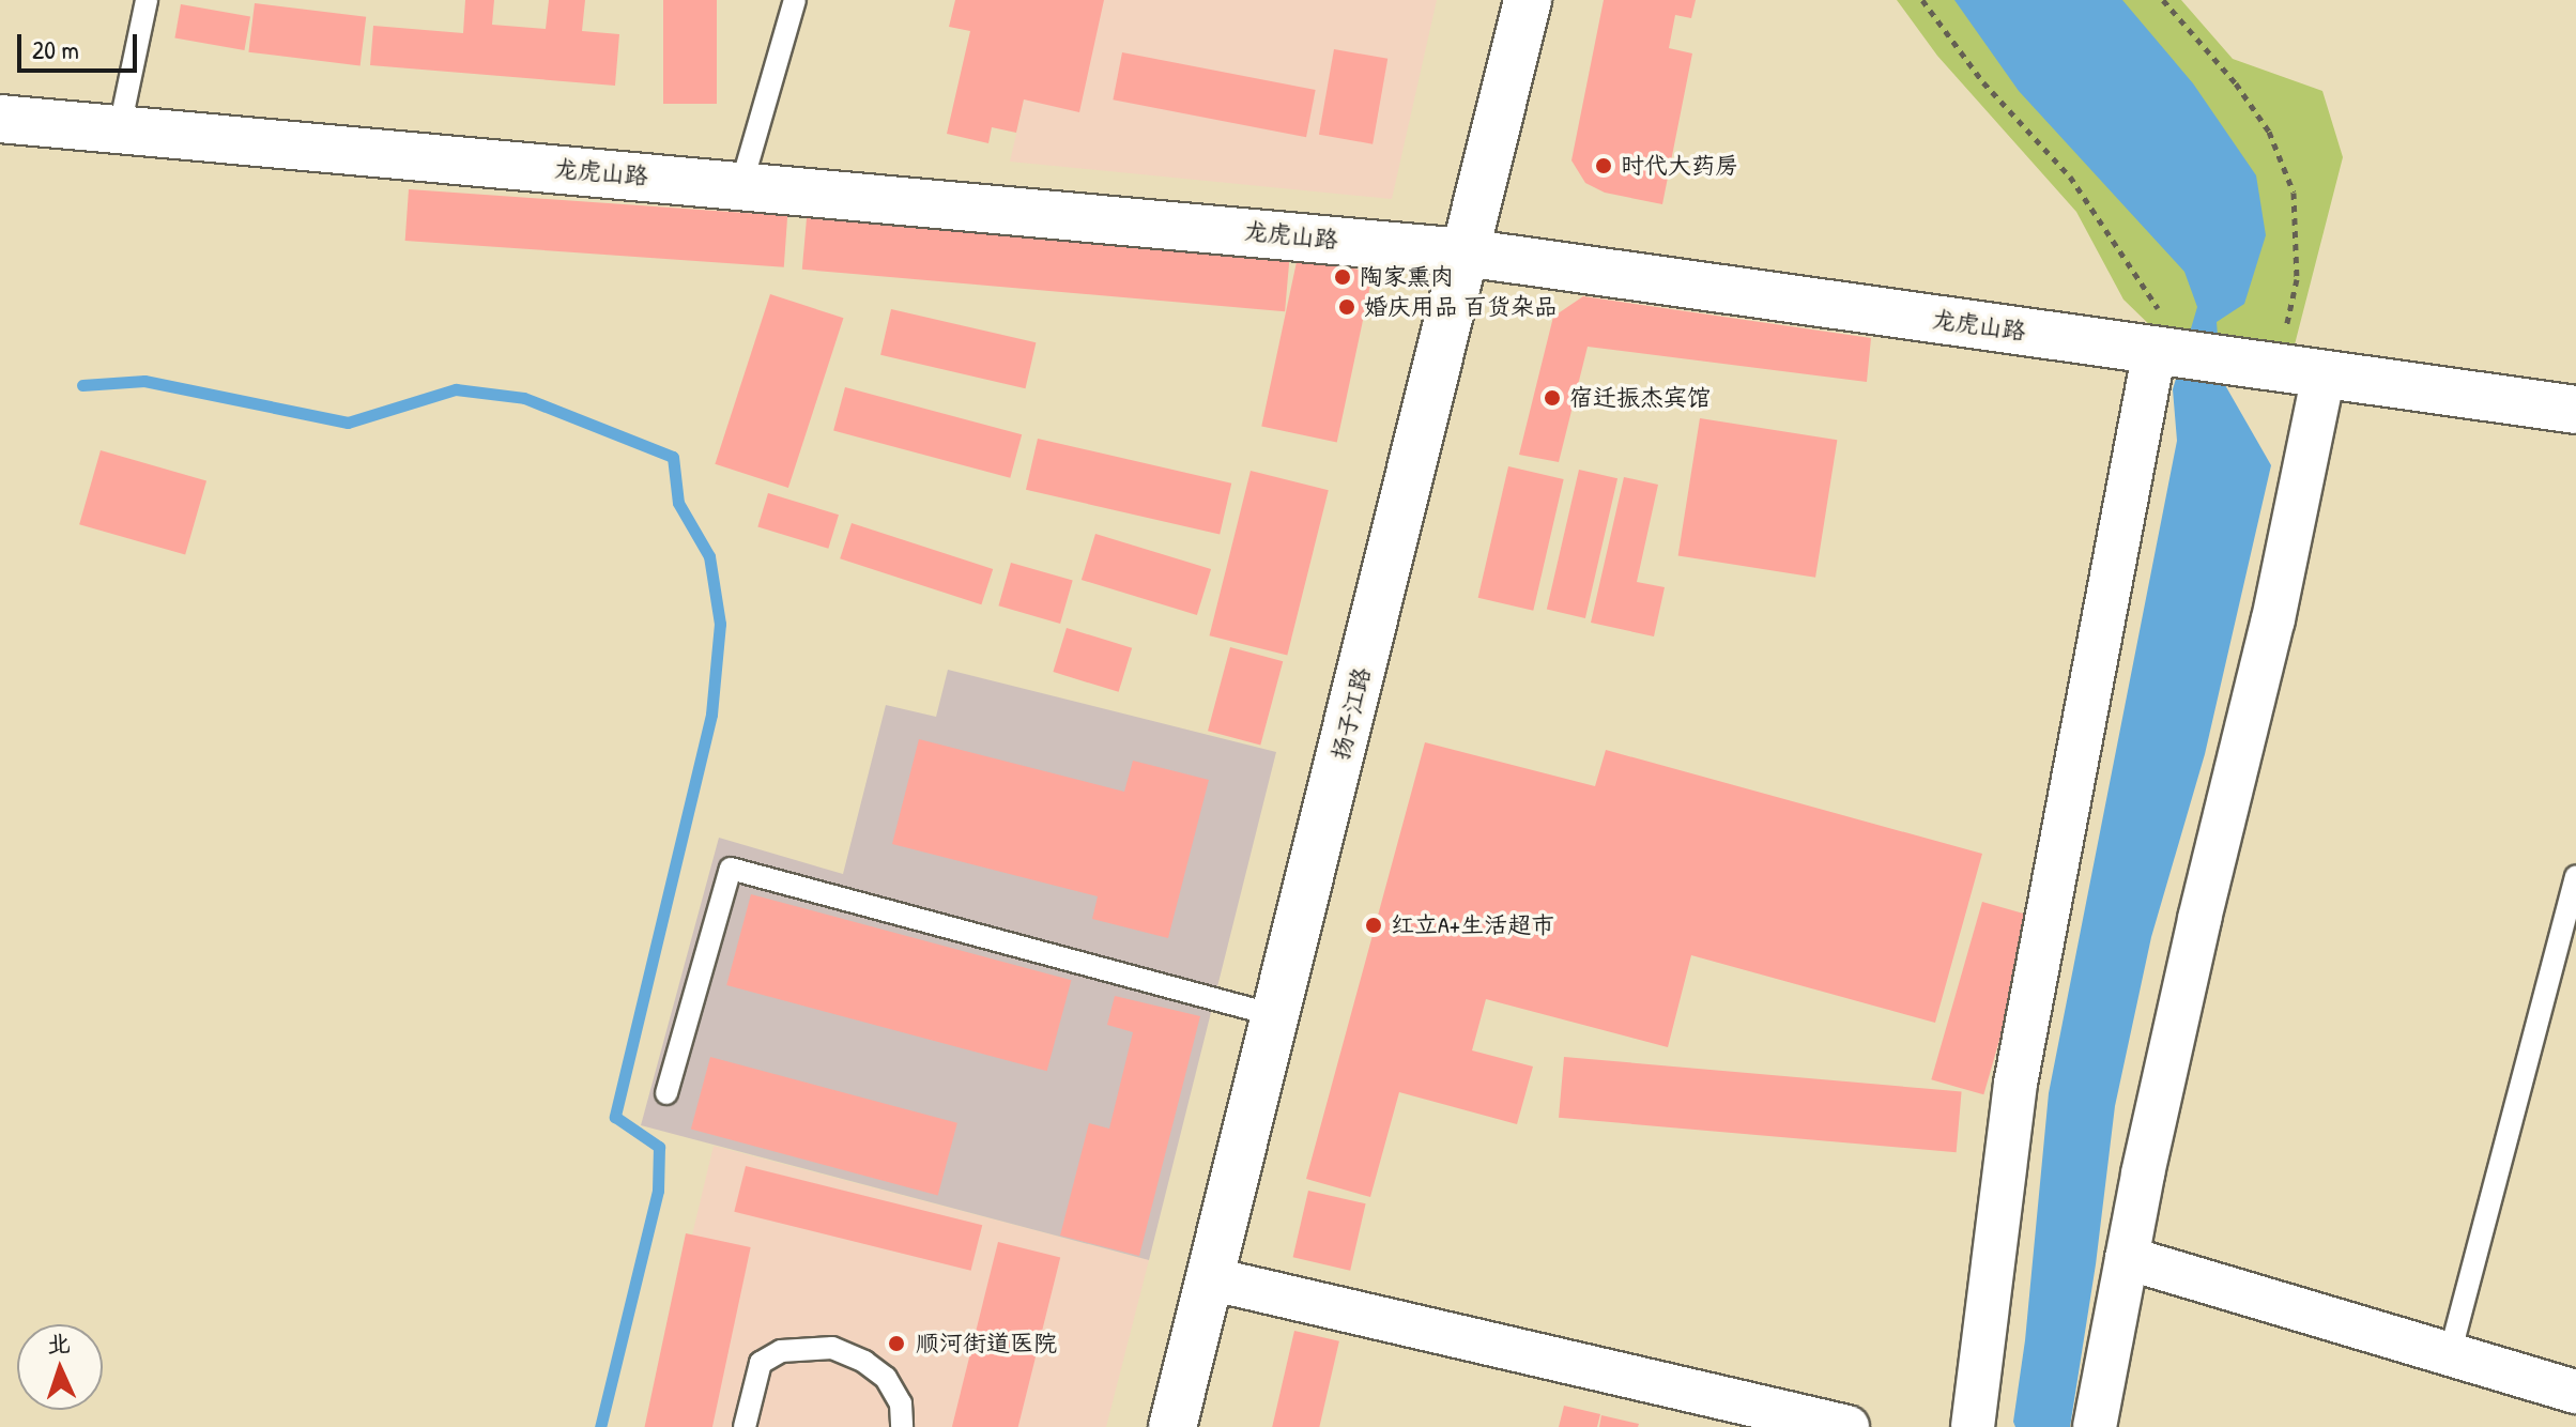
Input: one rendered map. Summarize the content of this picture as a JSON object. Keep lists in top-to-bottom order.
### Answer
{
  "streets": {
    "street": ["龙虎山路", "扬子江路"]
  },
  "crossings": [
    ["龙虎山路", "扬子江路"]
  ],
  "places": [
    "时代大药房",
    "陶家熏肉",
    "婚庆用品 百货杂品",
    "宿迁振杰宾馆",
    "红立A+生活超市",
    "顺河街道医院"
  ],
  "scale_bar": "20 m",
  "north": "top"
}
